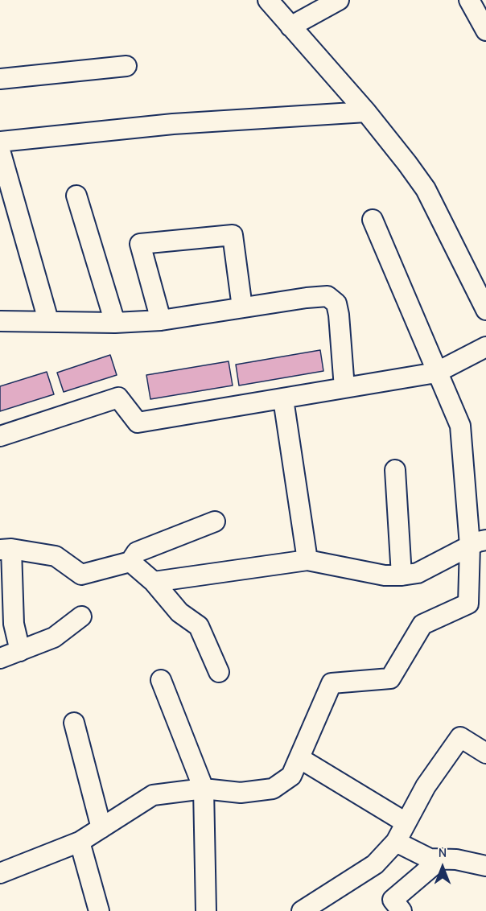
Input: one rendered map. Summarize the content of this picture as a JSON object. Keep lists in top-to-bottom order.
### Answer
{
  "north": "top"
}
